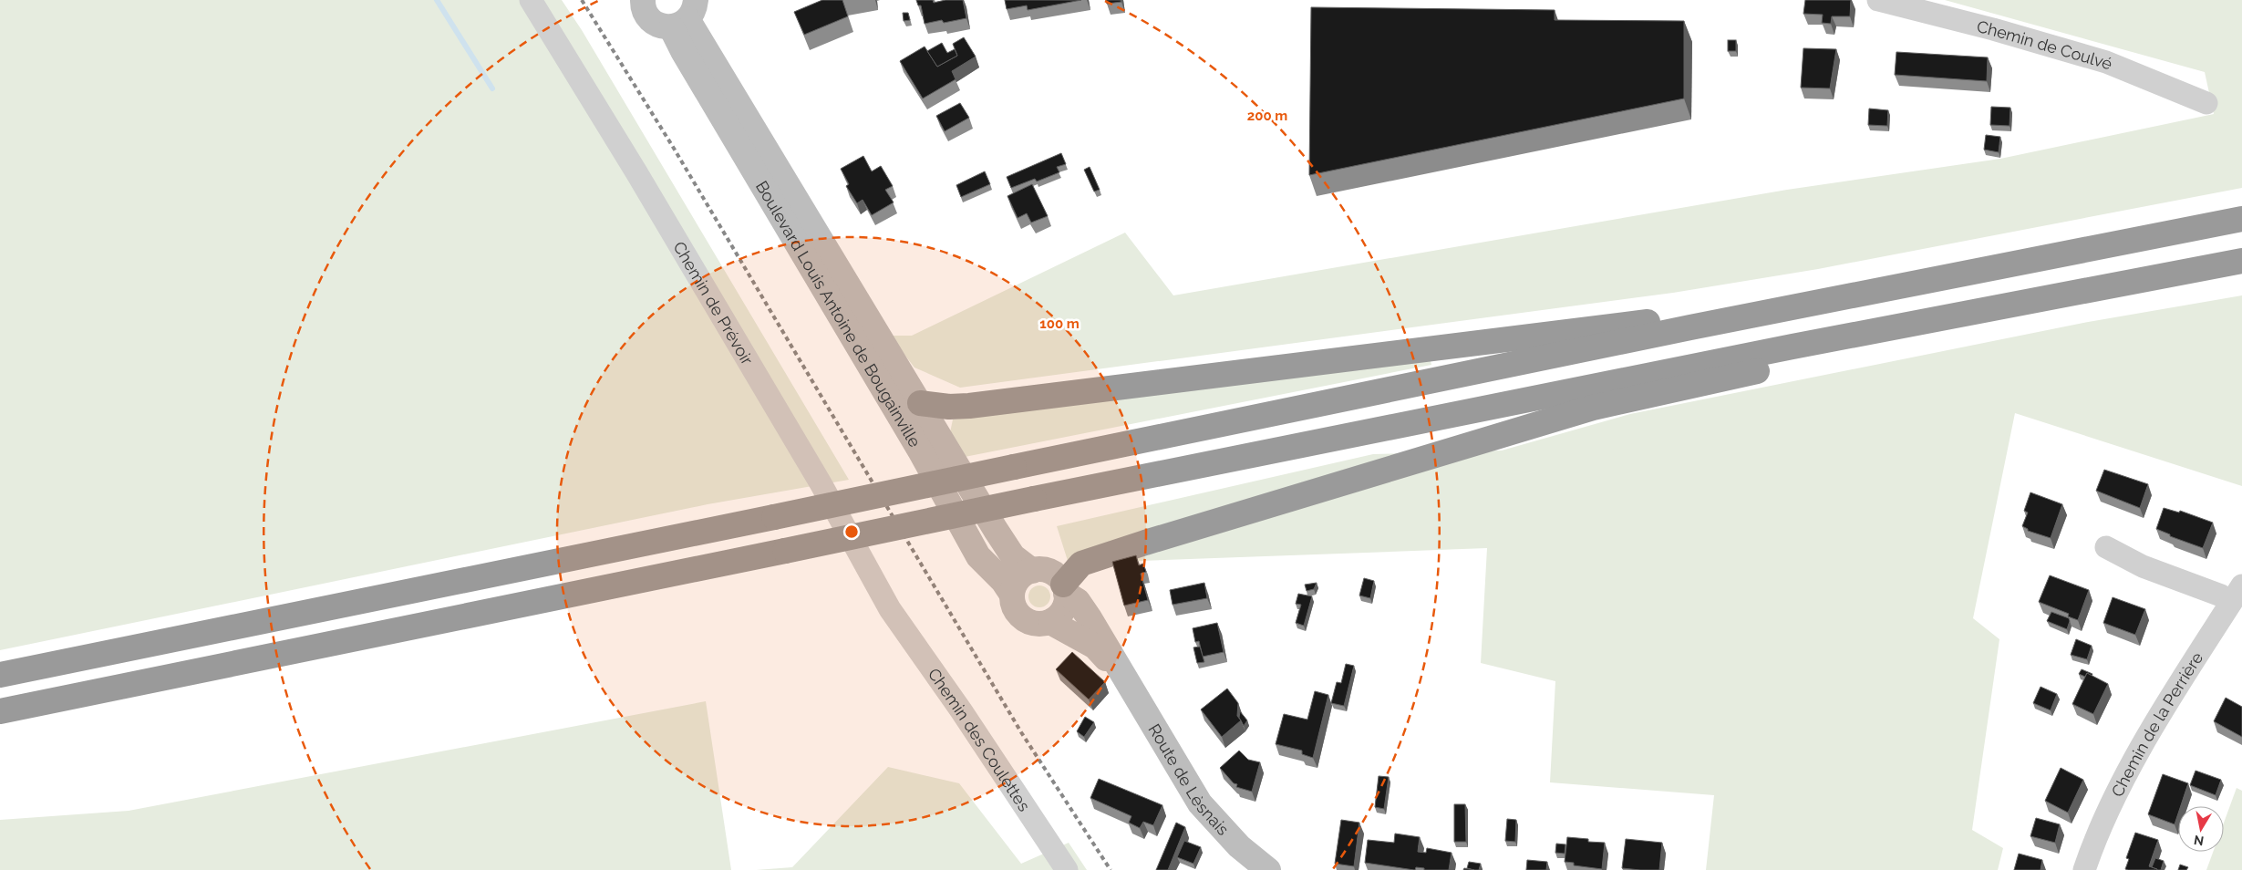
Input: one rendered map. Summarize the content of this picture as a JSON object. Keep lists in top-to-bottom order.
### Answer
{
  "streets": {
    "main road": ["Boulevard Louis Antoine de Bougainville", "Route de Lèsnais"],
    "street": [
      "Chemin de Coulvé",
      "Chemin de Prévoir",
      "Chemin de la Perrière",
      "Chemin des Coulettes"
    ]
  },
  "crossings": [
    ["Chemin de Prévoir", "Chemin des Coulettes"],
    ["Boulevard Louis Antoine de Bougainville", "Route de Lèsnais"]
  ],
  "north": "bottom",
  "rings": ["200 m", "100 m"]
}
